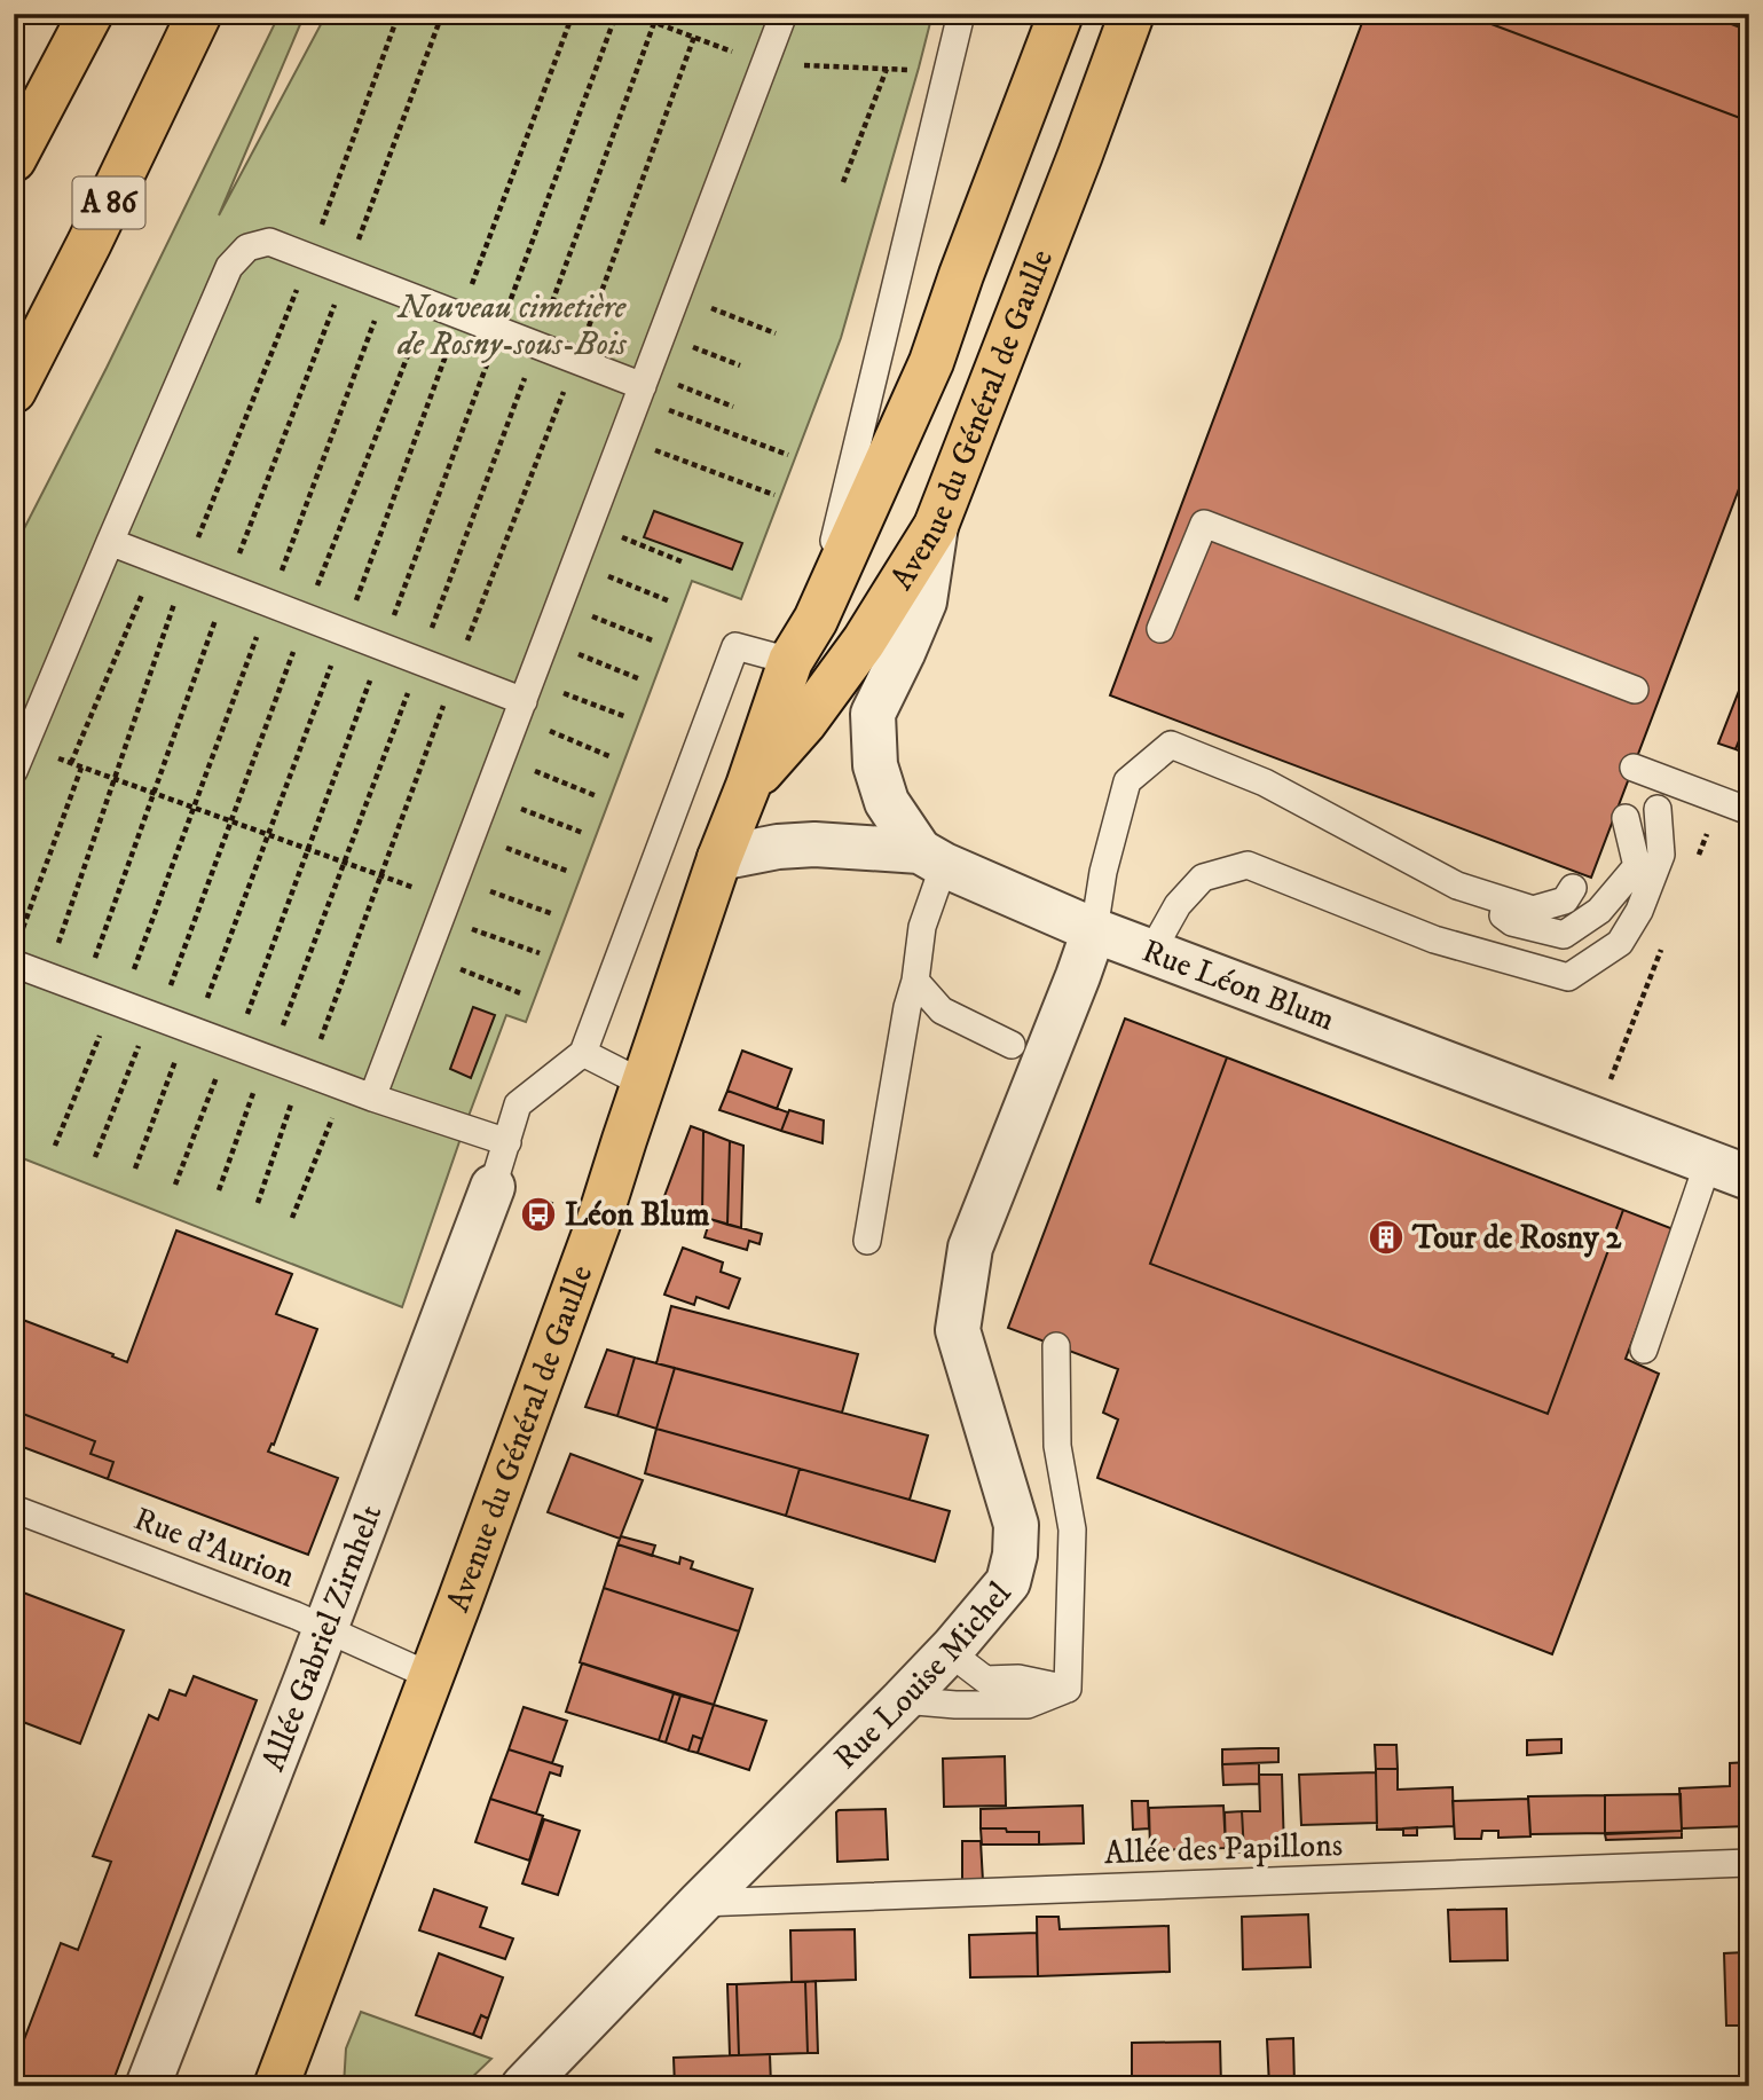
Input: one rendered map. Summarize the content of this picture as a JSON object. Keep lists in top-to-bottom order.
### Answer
{
  "streets": {
    "main road": ["A 86", "Avenue du Général de Gaulle"],
    "street": ["Rue Léon Blum", "Allée Gabriel Zirnhelt", "Rue Louise Michel"],
    "lane": ["Rue d'Aurion", "Allée des Papillons"]
  },
  "crossings": [
    ["Avenue du Général de Gaulle", "Rue Léon Blum"],
    ["Avenue du Général de Gaulle", "Rue d'Aurion"],
    ["Rue Léon Blum", "Rue Louise Michel"],
    ["Rue d'Aurion", "Allée Gabriel Zirnhelt"],
    ["Rue Louise Michel", "Allée des Papillons"]
  ],
  "parks": ["Nouveau cimetière de Rosny-sous-Bois"],
  "places": {
    "bus stop": ["Léon Blum"],
    "building": ["Tour de Rosny 2"]
  }
}
